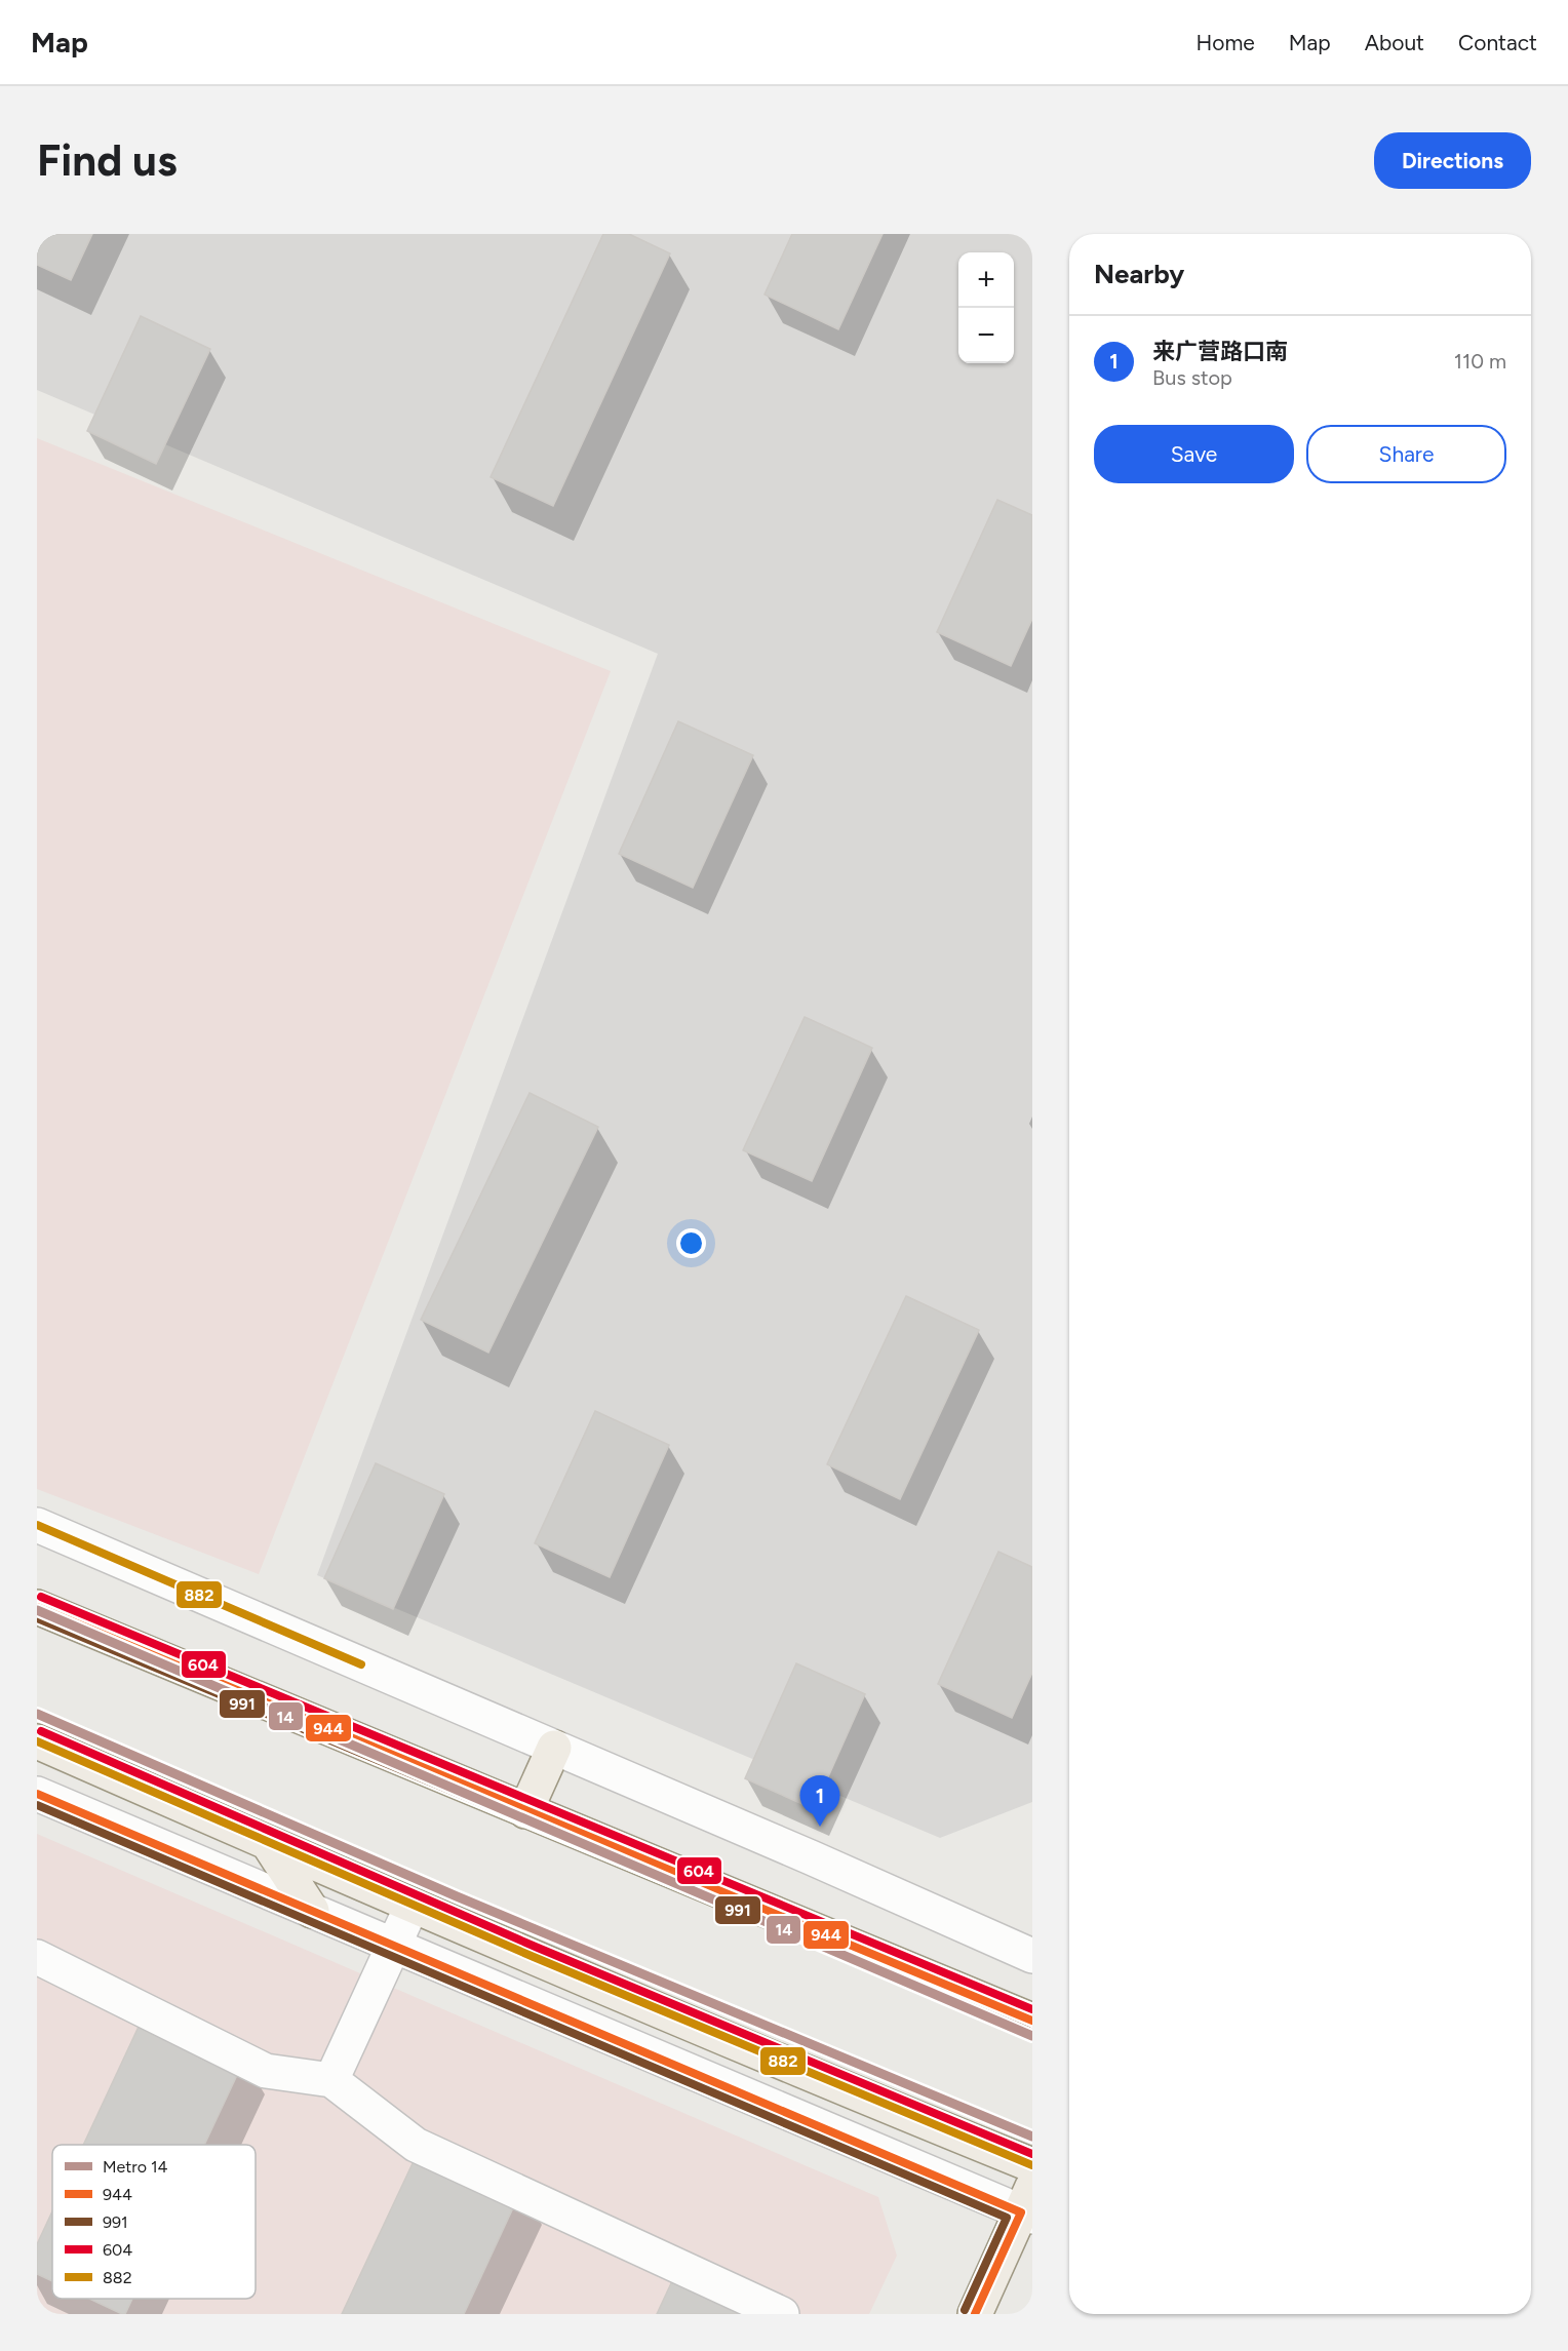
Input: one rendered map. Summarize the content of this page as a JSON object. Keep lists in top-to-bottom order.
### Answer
{
  "lines": [
    "transit line 882",
    "transit line 604",
    "transit line 944",
    "metro line 14",
    "transit line 991"
  ],
  "legend": [
    "Metro 14",
    "944",
    "991",
    "604",
    "882"
  ],
  "page": {
    "header": "Map",
    "nav": [
      "Home",
      "Map",
      "About",
      "Contact"
    ],
    "buttons": [
      "Directions",
      ["Save", "Share"]
    ],
    "title": "Find us",
    "heading": "Nearby",
    "map_buttons": ["+", "−"],
    "list": [
      {
        "mark": "1",
        "name": "来广营路口南",
        "note": "Bus stop",
        "value": "110 m"
      }
    ],
    "pins": "1"
  }
}
